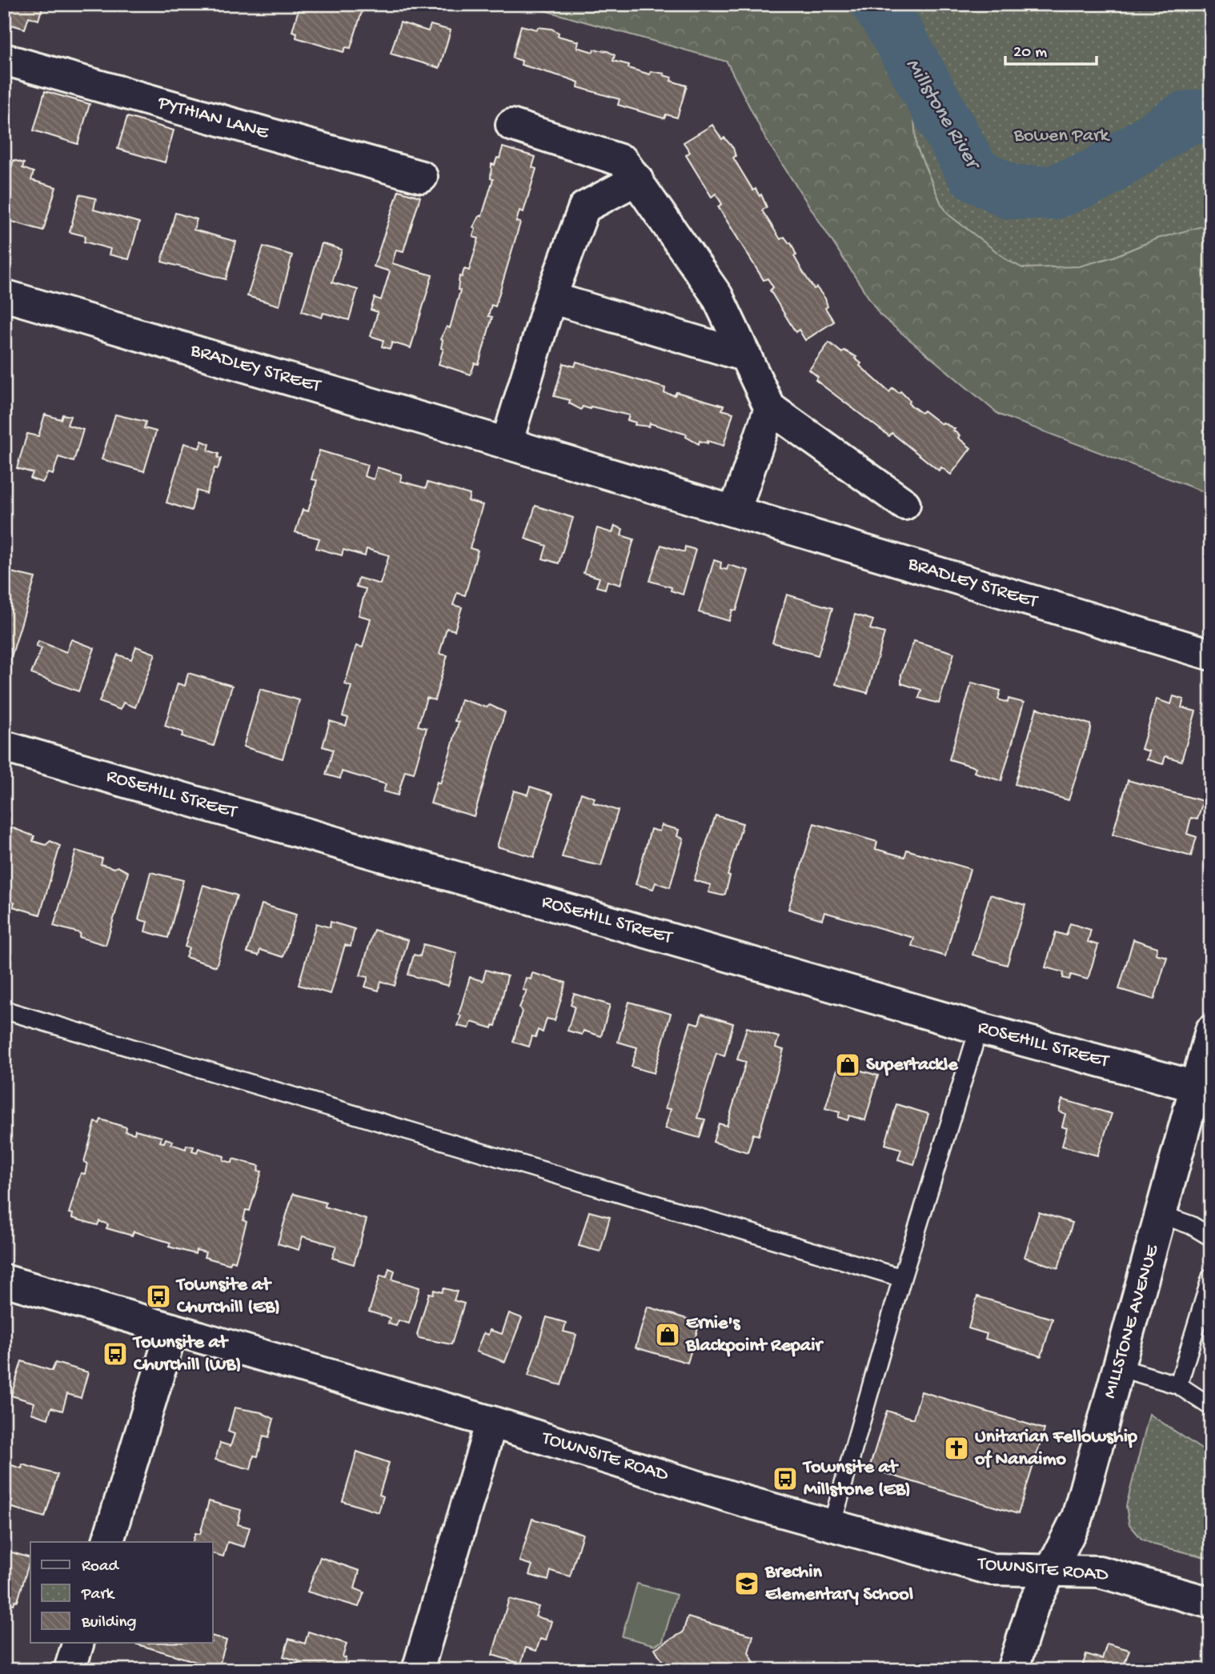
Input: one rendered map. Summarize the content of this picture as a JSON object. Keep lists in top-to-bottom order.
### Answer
{
  "streets": {
    "street": [
      "PYTHIAN LANE",
      "BRADLEY STREET",
      "ROSEHILL STREET",
      "MILLSTONE AVENUE",
      "TOWNSITE ROAD"
    ]
  },
  "crossings": [
    ["ROSEHILL STREET", "MILLSTONE AVENUE"],
    ["MILLSTONE AVENUE", "TOWNSITE ROAD"]
  ],
  "water": ["Millstone River"],
  "parks": ["Bowen Park"],
  "places": {
    "shop": ["Supertackle", "Ernie's Blackpoint Repair"],
    "bus stop": ["Townsite at Churchill (EB)", "Townsite at Churchill (WB)", "Townsite at Millstone (EB)"],
    "church": ["Unitarian Fellowship of Nanaimo"],
    "school or university": ["Brechin Elementary School"]
  },
  "legend": ["Road", "Park", "Building"],
  "scale_bar": "20 m"
}
